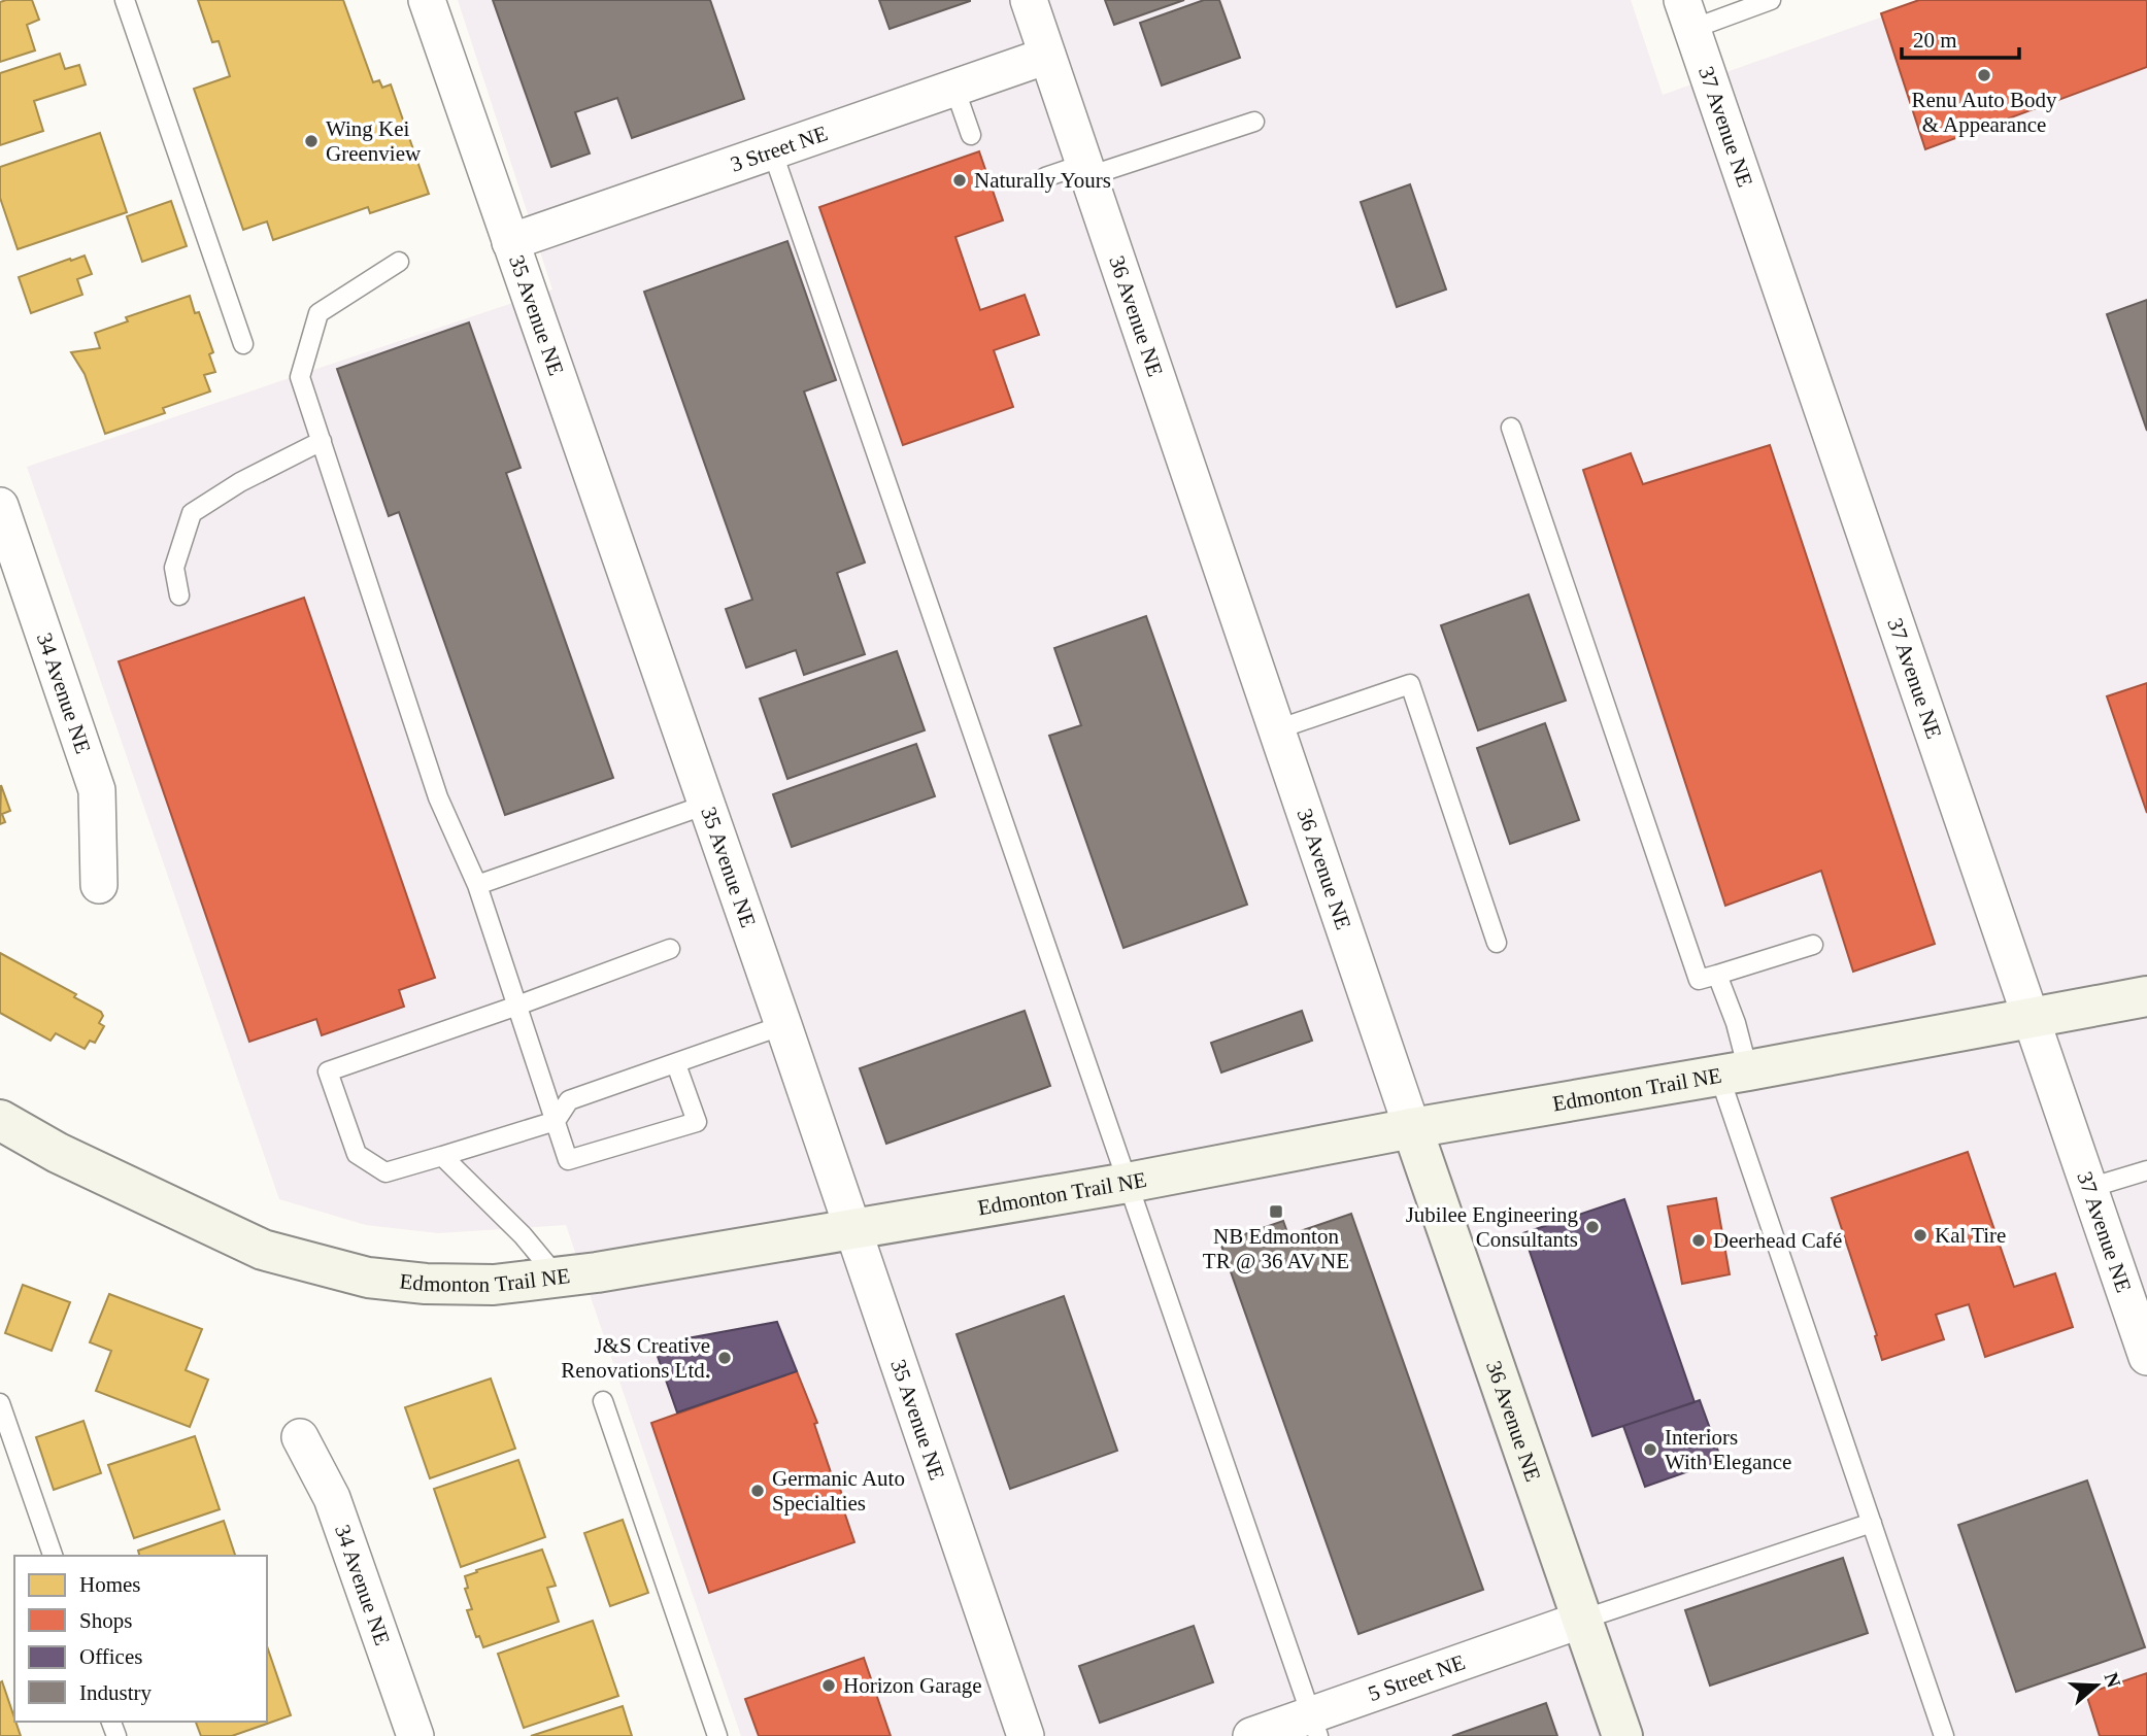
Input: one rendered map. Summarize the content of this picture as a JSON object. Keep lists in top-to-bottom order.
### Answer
{
  "streets": {
    "main road": ["36 Avenue NE", "Edmonton Trail NE"],
    "street": [
      "37 Avenue NE",
      "3 Street NE",
      "35 Avenue NE",
      "34 Avenue NE",
      "5 Street NE"
    ]
  },
  "crossings": [
    ["37 Avenue NE", "Edmonton Trail NE"],
    ["3 Street NE", "35 Avenue NE"],
    ["3 Street NE", "36 Avenue NE"],
    ["35 Avenue NE", "Edmonton Trail NE"],
    ["36 Avenue NE", "Edmonton Trail NE"],
    ["36 Avenue NE", "5 Street NE"]
  ],
  "places": {
    "other": [
      "Renu Auto Body & Appearance",
      "Wing Kei Greenview",
      "Naturally Yours",
      "Jubilee Engineering Consultants",
      "Kal Tire",
      "Deerhead Café",
      "J&S Creative Renovations Ltd.",
      "Interiors With Elegance",
      "Germanic Auto Specialties",
      "Horizon Garage"
    ],
    "transit": ["NB Edmonton TR @ 36 AV NE"]
  },
  "legend": [
    "Homes",
    "Shops",
    "Offices",
    "Industry"
  ],
  "scale_bar": "20 m",
  "north": "right"
}
